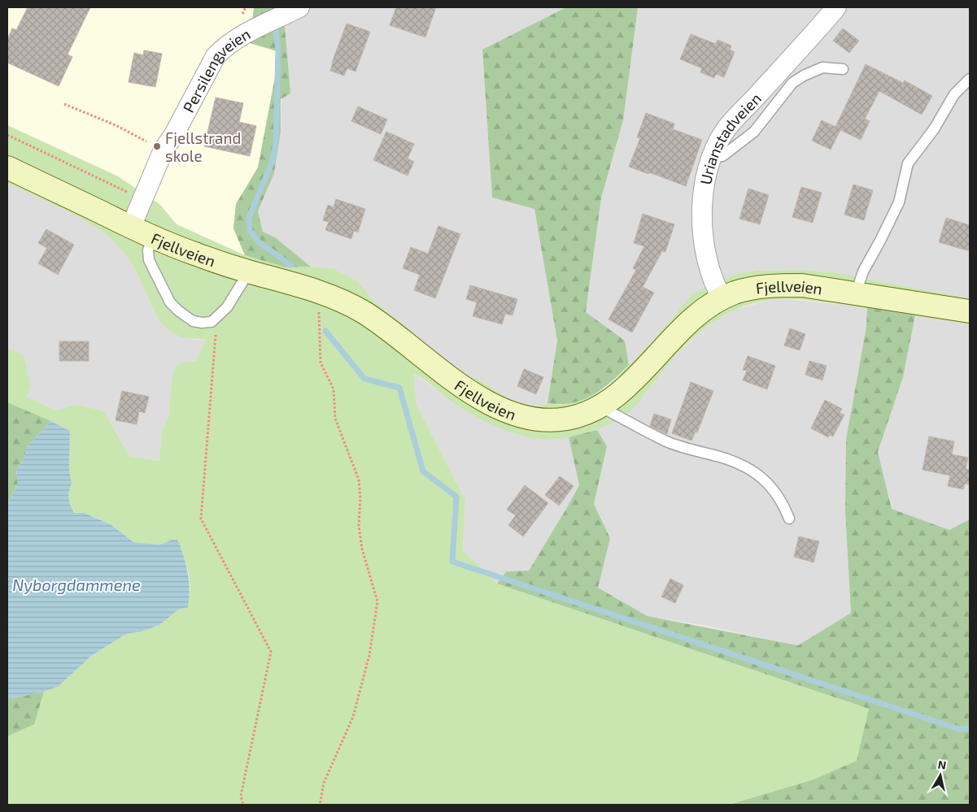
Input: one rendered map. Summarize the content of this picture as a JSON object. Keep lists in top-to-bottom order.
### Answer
{
  "streets": {
    "main road": ["Fjellveien"],
    "street": ["Persilengveien", "Urianstadveien"]
  },
  "crossings": [
    ["Persilengveien", "Fjellveien"],
    ["Urianstadveien", "Fjellveien"]
  ],
  "water": ["Nyborgdammene"],
  "places": ["Fjellstrand skole"],
  "north": "top"
}
